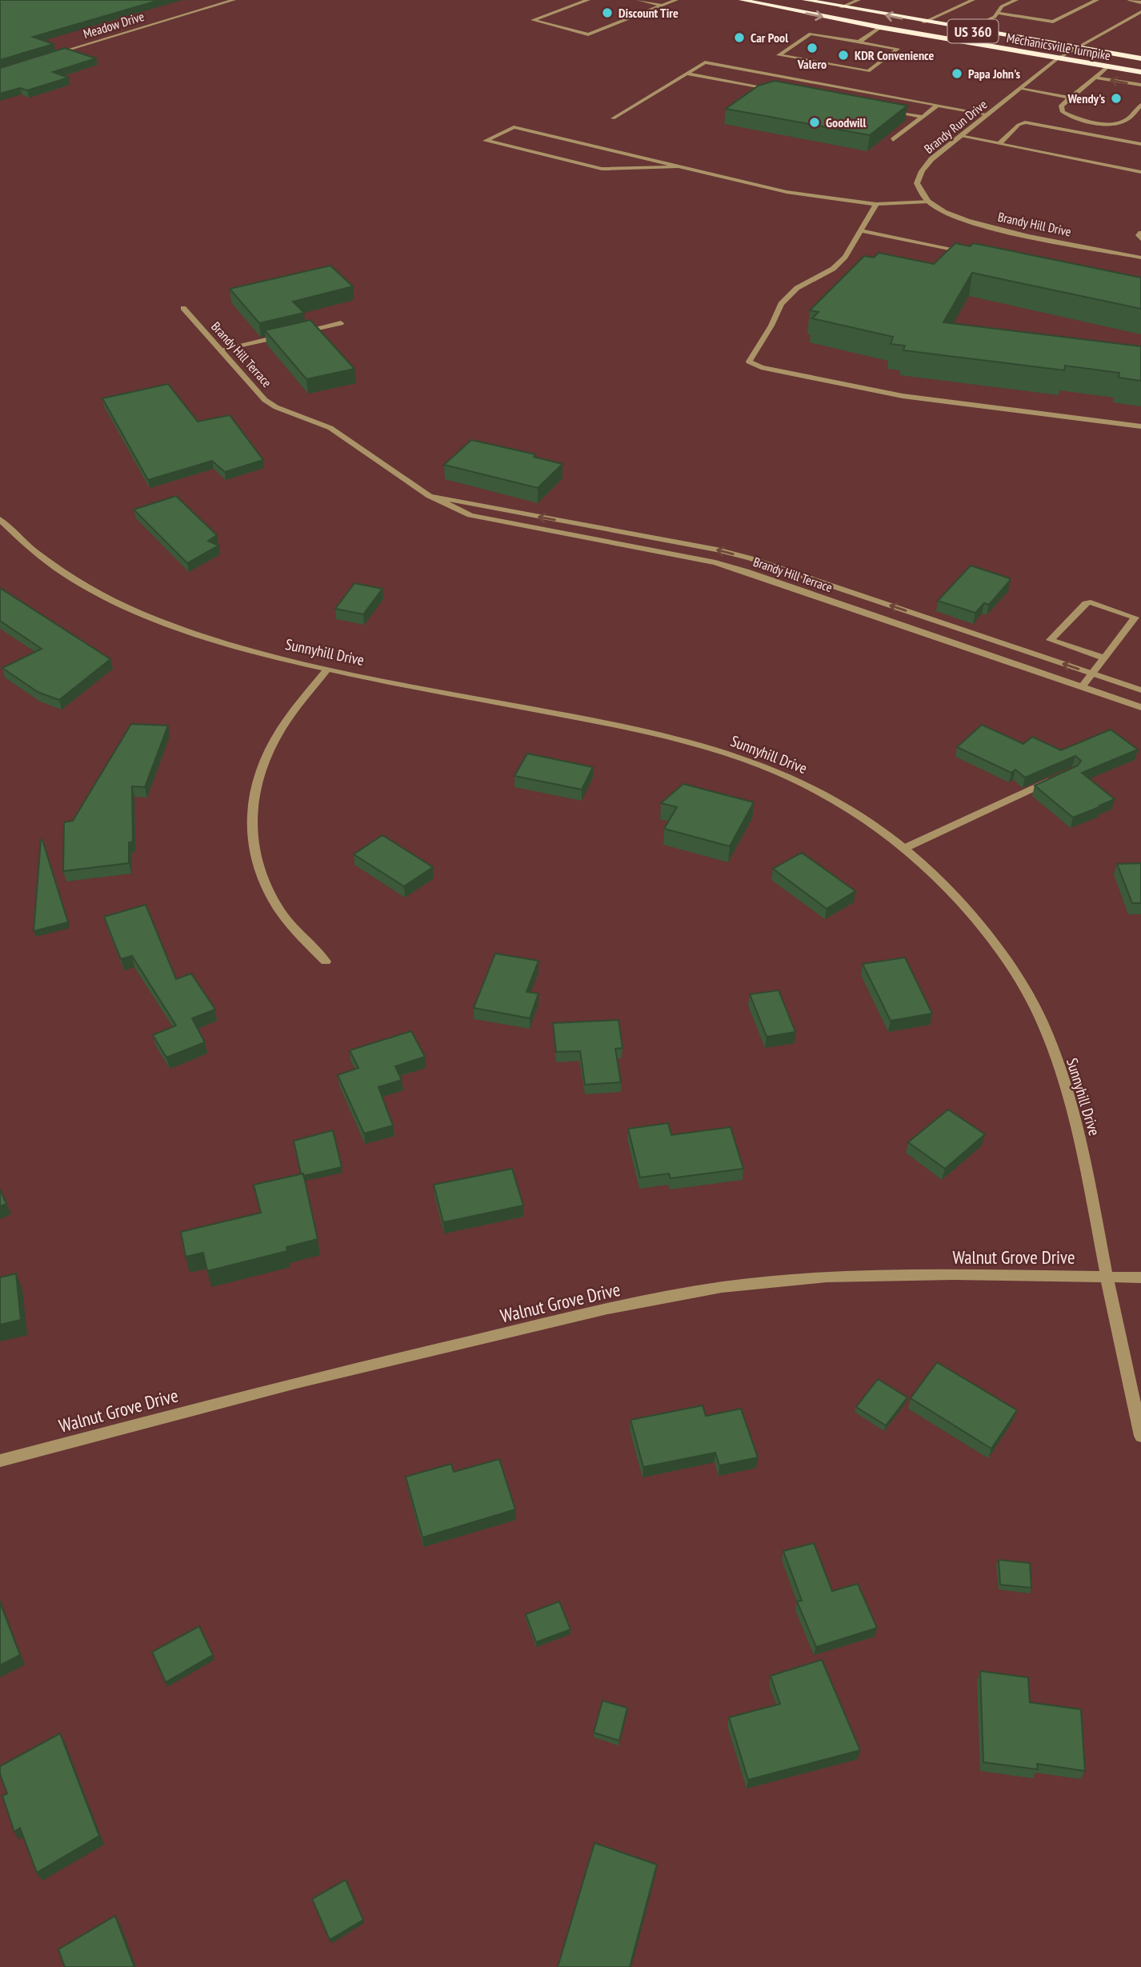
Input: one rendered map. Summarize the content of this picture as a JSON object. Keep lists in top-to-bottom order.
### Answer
{
  "streets": {
    "highway": ["US 360", "Mechanicsville Turnpike"],
    "street": [
      "Meadow Drive",
      "Brandy Run Drive",
      "Brandy Hill Drive",
      "Brandy Hill Terrace",
      "Sunnyhill Drive",
      "Walnut Grove Drive"
    ]
  },
  "crossings": [
    ["Mechanicsville Turnpike", "Brandy Run Drive"],
    ["Brandy Run Drive", "Brandy Hill Drive"],
    ["Sunnyhill Drive", "Walnut Grove Drive"]
  ],
  "places": [
    "Discount Tire",
    "Car Pool",
    "Valero",
    "KDR Convenience",
    "Papa John's",
    "Wendy's",
    "Goodwill"
  ]
}
